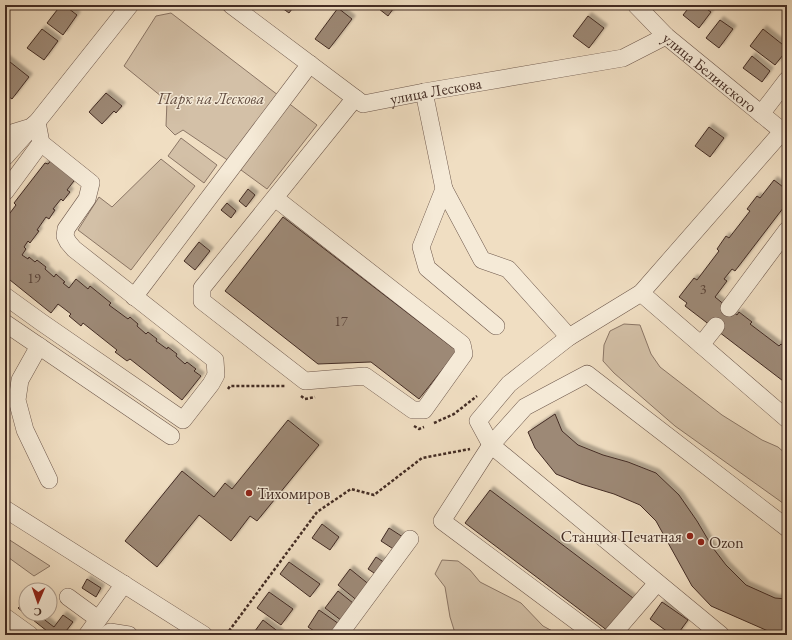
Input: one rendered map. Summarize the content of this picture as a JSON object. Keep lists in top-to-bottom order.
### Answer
{
  "streets": {
    "street": ["улица Белинского", "улица Лескова"]
  },
  "crossings": [
    ["улица Белинского", "улица Лескова"]
  ],
  "parks": ["Парк на Лескова"],
  "places": ["Тихомиров", "Станция Печатная", "Ozon"],
  "house_numbers": ["19", "3", "17"],
  "north": "bottom"
}
